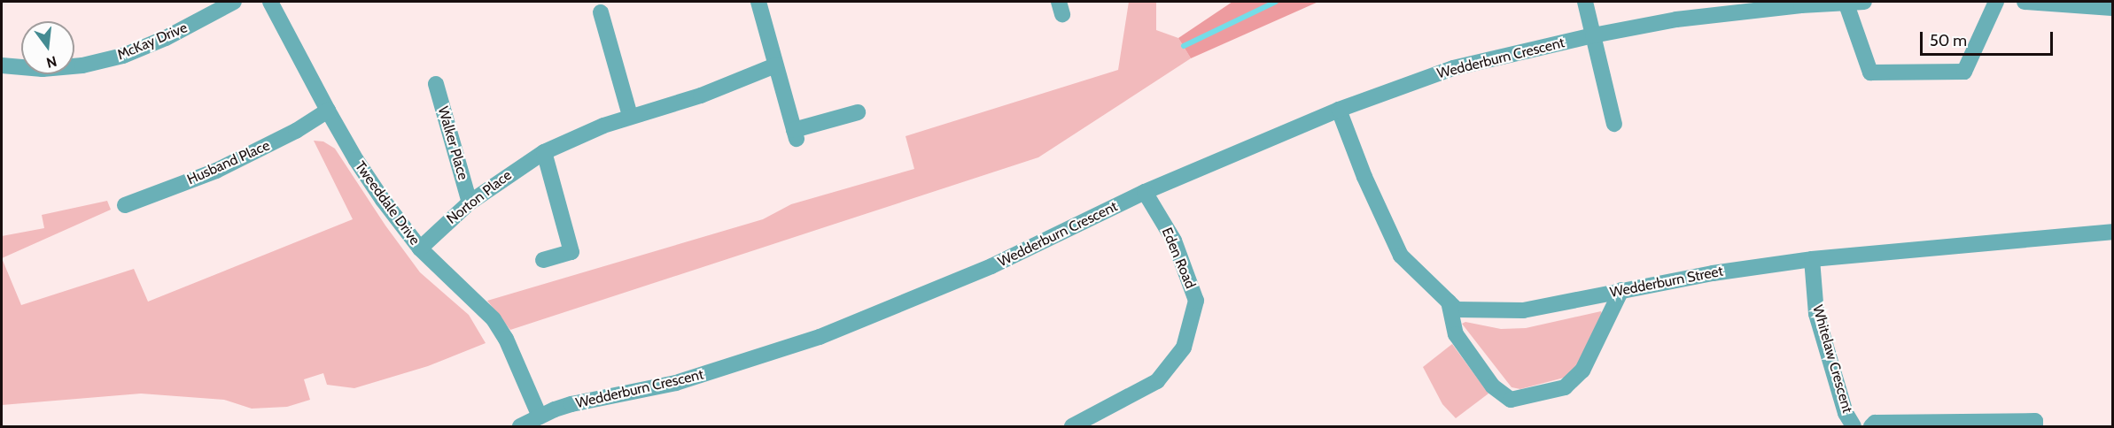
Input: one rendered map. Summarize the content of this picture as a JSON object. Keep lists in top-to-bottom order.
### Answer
{
  "streets": {
    "street": [
      "McKay Drive",
      "Wedderburn Crescent",
      "Walker Place",
      "Husband Place",
      "Norton Place",
      "Tweeddale Drive",
      "Eden Road",
      "Wedderburn Street",
      "Whitelaw Crescent"
    ]
  },
  "crossings": [
    ["Wedderburn Crescent", "Tweeddale Drive"],
    ["Wedderburn Crescent", "Eden Road"],
    ["Wedderburn Crescent", "Wedderburn Street"],
    ["Walker Place", "Norton Place"],
    ["Husband Place", "Tweeddale Drive"],
    ["Norton Place", "Tweeddale Drive"],
    ["Wedderburn Street", "Whitelaw Crescent"]
  ],
  "scale_bar": "50 m",
  "north": "bottom"
}
